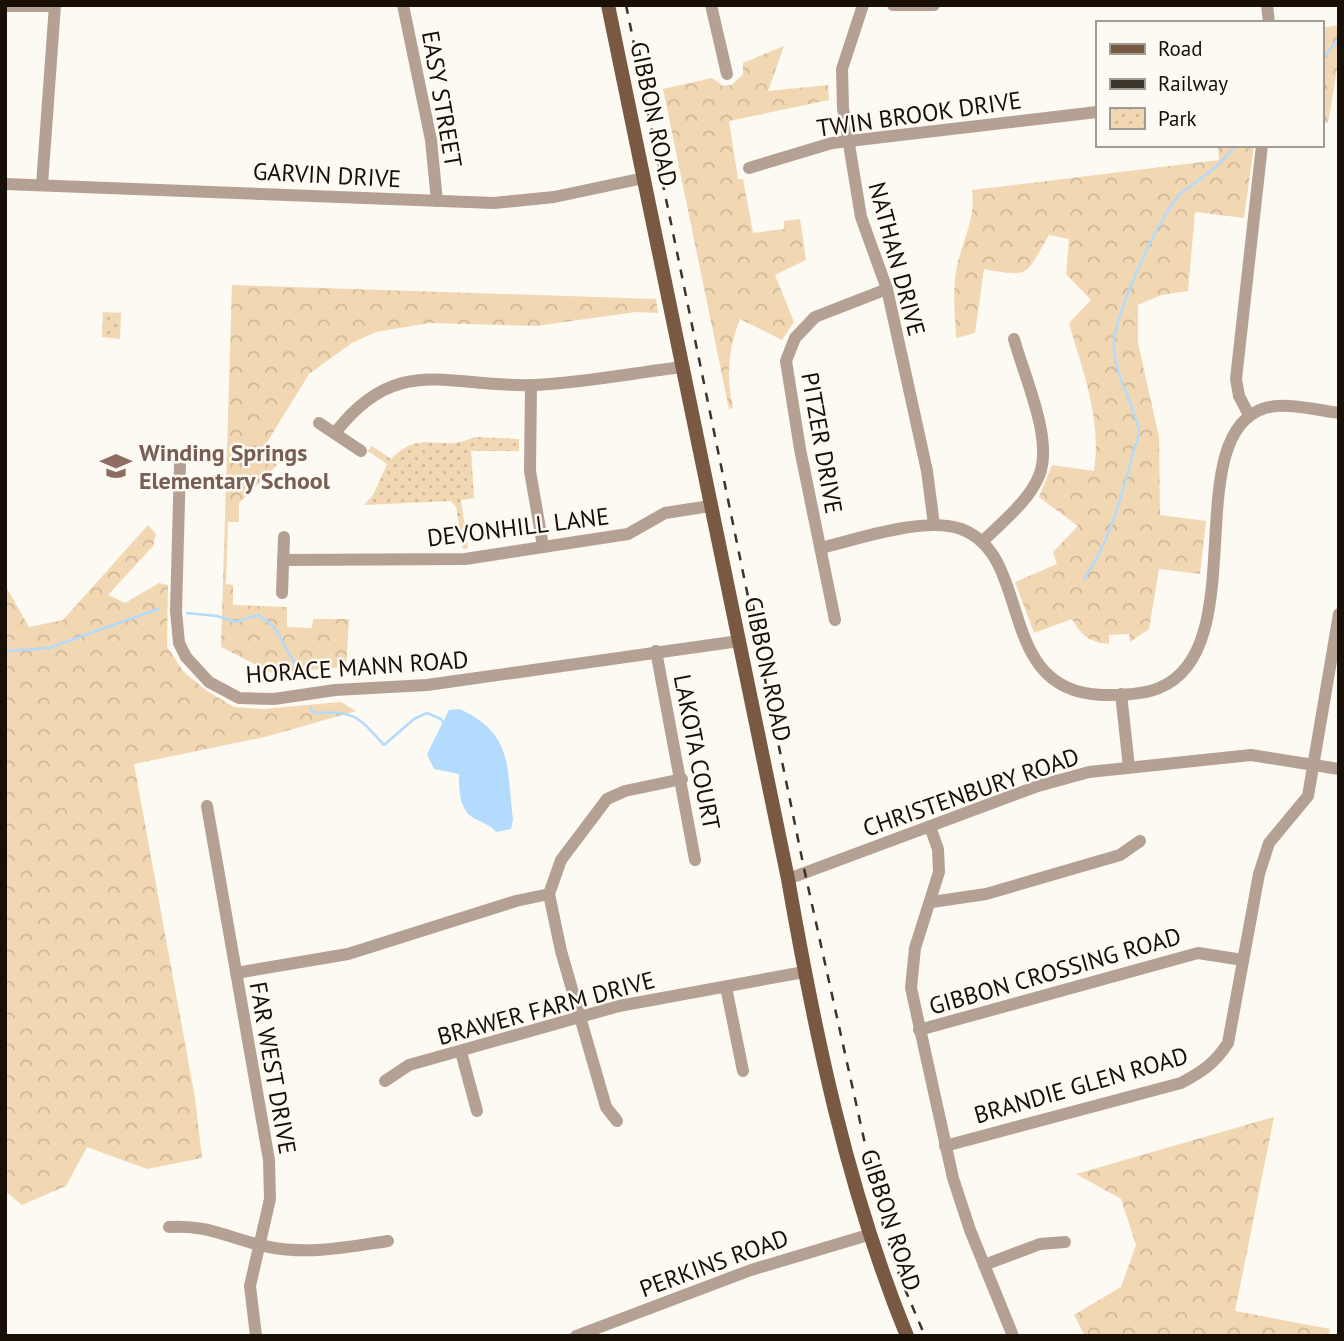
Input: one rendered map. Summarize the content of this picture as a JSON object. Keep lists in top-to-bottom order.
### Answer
{
  "streets": {
    "main road": ["GIBBON ROAD"],
    "street": [
      "EASY STREET",
      "TWIN BROOK DRIVE",
      "GARVIN DRIVE",
      "NATHAN DRIVE",
      "PITZER DRIVE",
      "DEVONHILL LANE",
      "HORACE MANN ROAD",
      "LAKOTA COURT",
      "CHRISTENBURY ROAD",
      "GIBBON CROSSING ROAD",
      "BRAWER FARM DRIVE",
      "FAR WEST DRIVE",
      "BRANDIE GLEN ROAD",
      "PERKINS ROAD"
    ]
  },
  "crossings": [
    ["EASY STREET", "GARVIN DRIVE"],
    ["GIBBON ROAD", "GARVIN DRIVE"],
    ["GIBBON ROAD", "DEVONHILL LANE"],
    ["GIBBON ROAD", "HORACE MANN ROAD"],
    ["GIBBON ROAD", "CHRISTENBURY ROAD"],
    ["GIBBON ROAD", "BRAWER FARM DRIVE"],
    ["GIBBON ROAD", "PERKINS ROAD"],
    ["TWIN BROOK DRIVE", "NATHAN DRIVE"],
    ["NATHAN DRIVE", "PITZER DRIVE"],
    ["HORACE MANN ROAD", "LAKOTA COURT"],
    ["CHRISTENBURY ROAD", "BRANDIE GLEN ROAD"],
    ["GIBBON CROSSING ROAD", "BRANDIE GLEN ROAD"]
  ],
  "places": {
    "school or university": ["Winding Springs Elementary School"]
  },
  "legend": ["Road", "Railway", "Park"]
}
